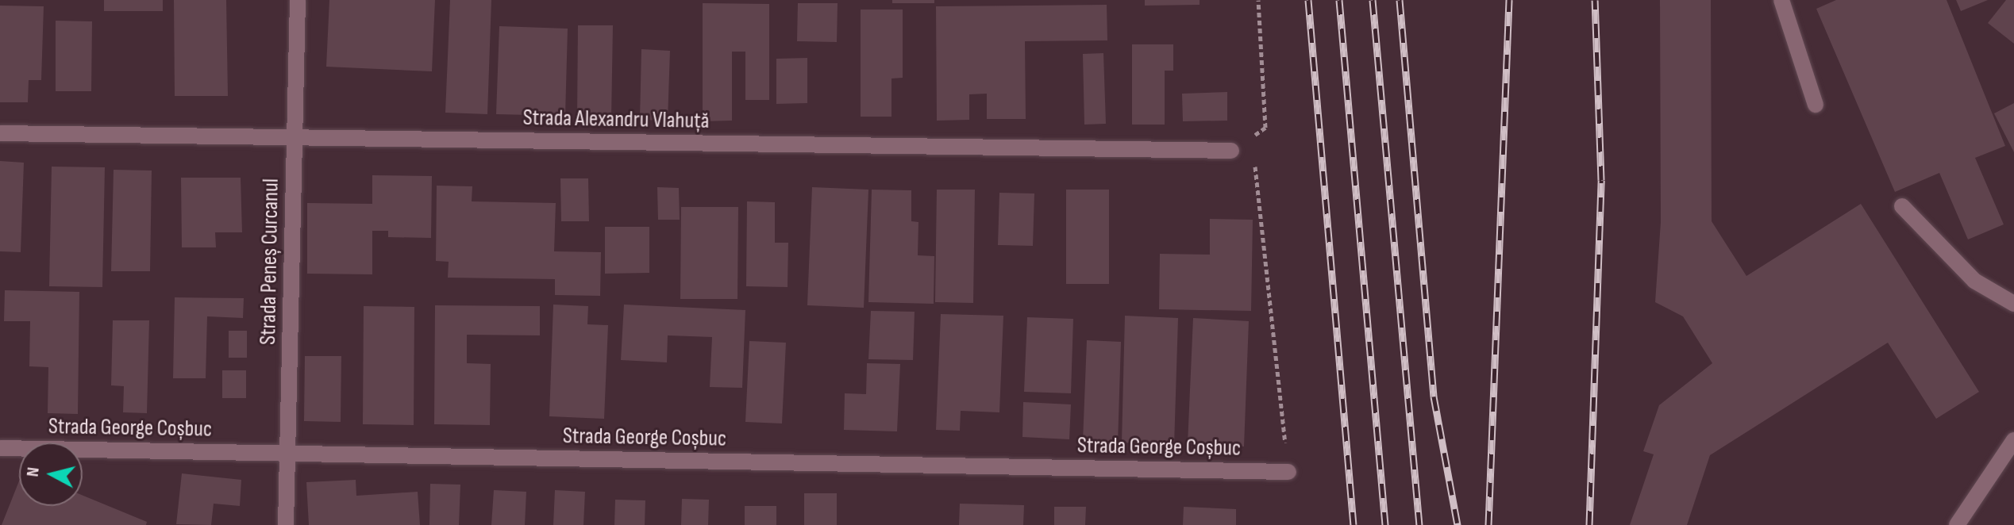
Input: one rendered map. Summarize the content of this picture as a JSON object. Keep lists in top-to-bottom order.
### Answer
{
  "streets": {
    "street": ["Strada Alexandru Vlahuță", "Strada Peneș Curcanul", "Strada George Coșbuc"]
  },
  "crossings": [
    ["Strada Alexandru Vlahuță", "Strada Peneș Curcanul"],
    ["Strada Peneș Curcanul", "Strada George Coșbuc"]
  ],
  "north": "left"
}
